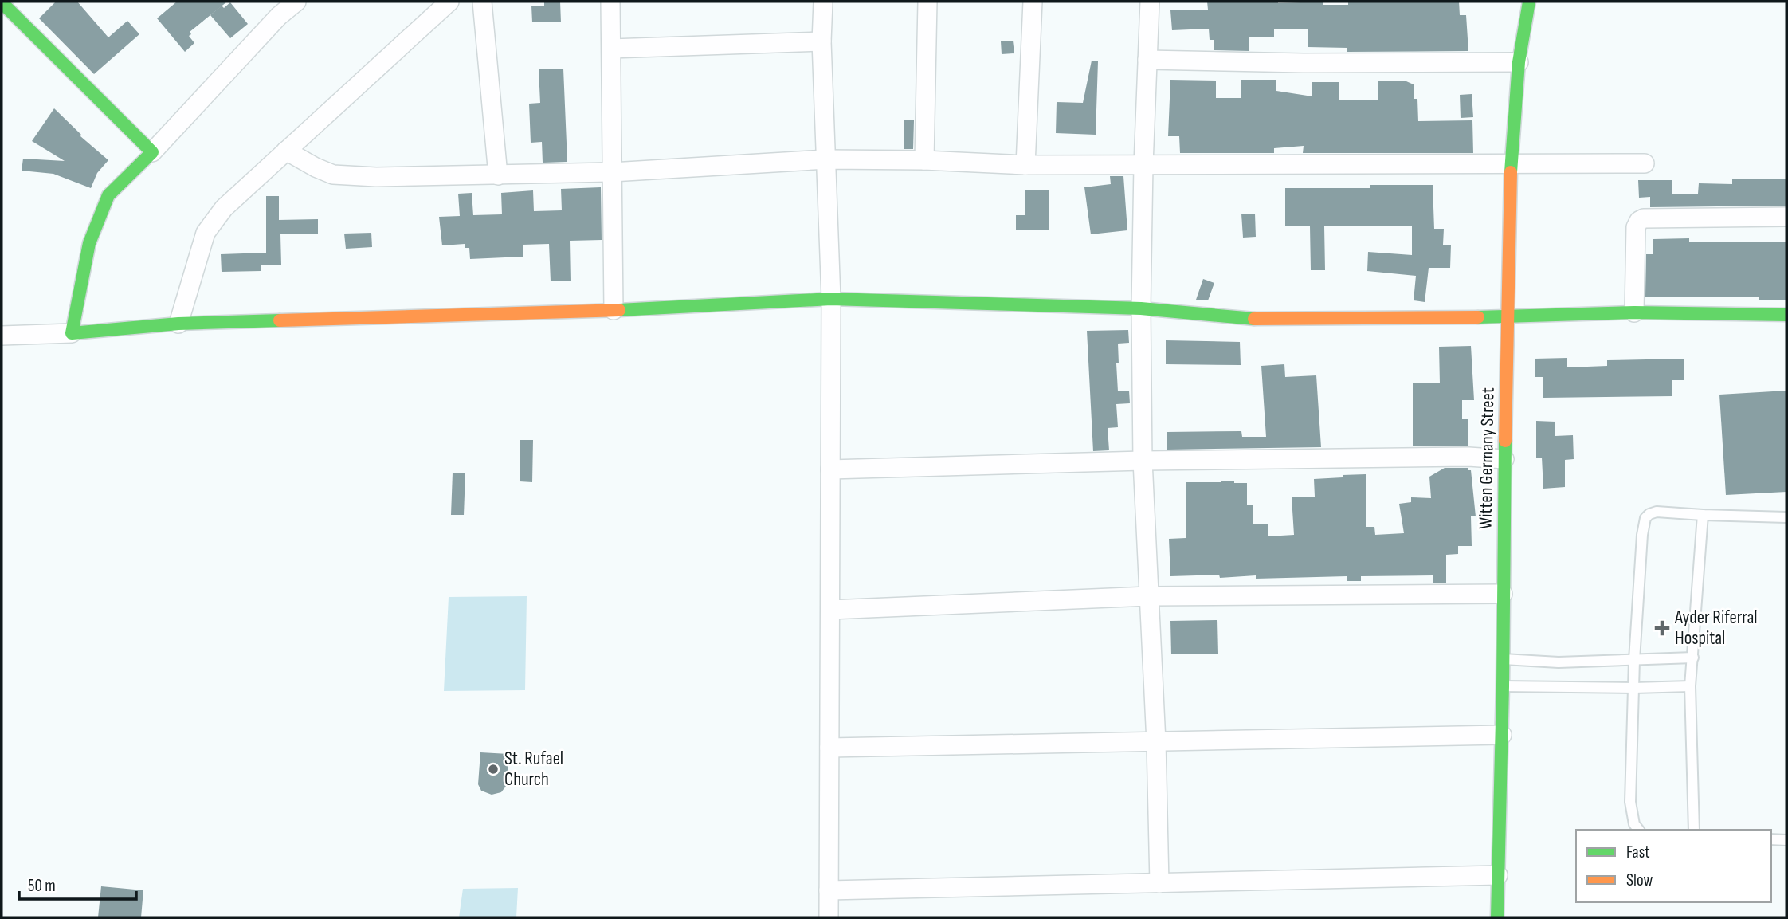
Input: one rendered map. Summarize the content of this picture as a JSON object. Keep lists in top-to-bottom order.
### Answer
{
  "streets": {
    "street": ["Witten Germany Street"]
  },
  "places": {
    "health": ["Ayder Riferral Hospital"],
    "other": ["St. Rufael Church"]
  },
  "legend": ["Fast", "Slow"],
  "scale_bar": "50 m"
}
